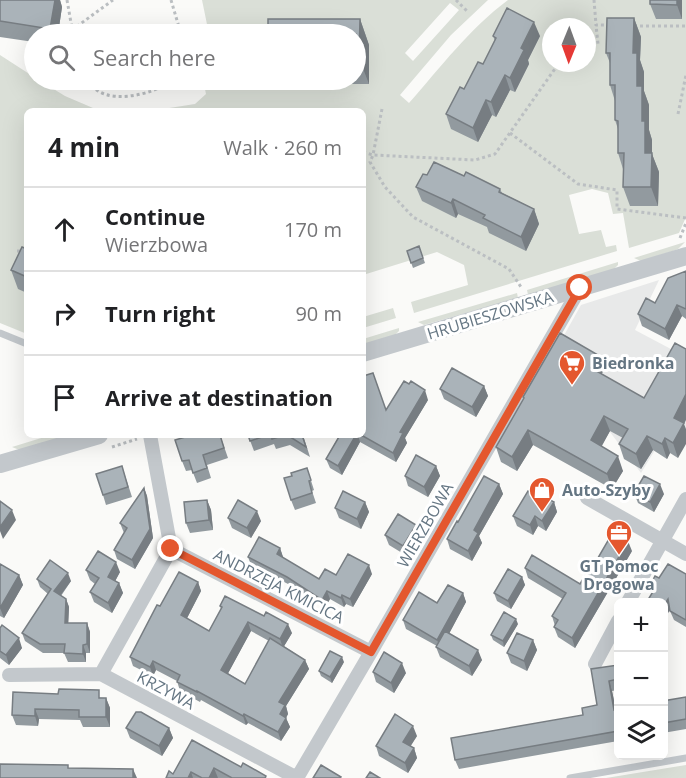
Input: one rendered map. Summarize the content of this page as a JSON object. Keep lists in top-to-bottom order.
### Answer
{
  "streets": {
    "street": [
      "HRUBIESZOWSKA",
      "WIERZBOWA",
      "ANDRZEJA KMICICA",
      "KRZYWA"
    ]
  },
  "crossings": [
    ["HRUBIESZOWSKA", "WIERZBOWA"],
    ["WIERZBOWA", "ANDRZEJA KMICICA"],
    ["WIERZBOWA", "KRZYWA"]
  ],
  "places": {
    "supermarket": ["Biedronka"],
    "shop": ["Auto-Szyby"],
    "office": ["GT Pomoc Drogowa"]
  },
  "north": "bottom",
  "page": {
    "search": "Search here",
    "heading": ["4 min", "Walk · 260 m"],
    "list": [
      ["Continue", "Wierzbowa", "170 m"],
      ["Turn right", "90 m"],
      "Arrive at destination"
    ],
    "map_buttons": ["+", "−"]
  }
}
